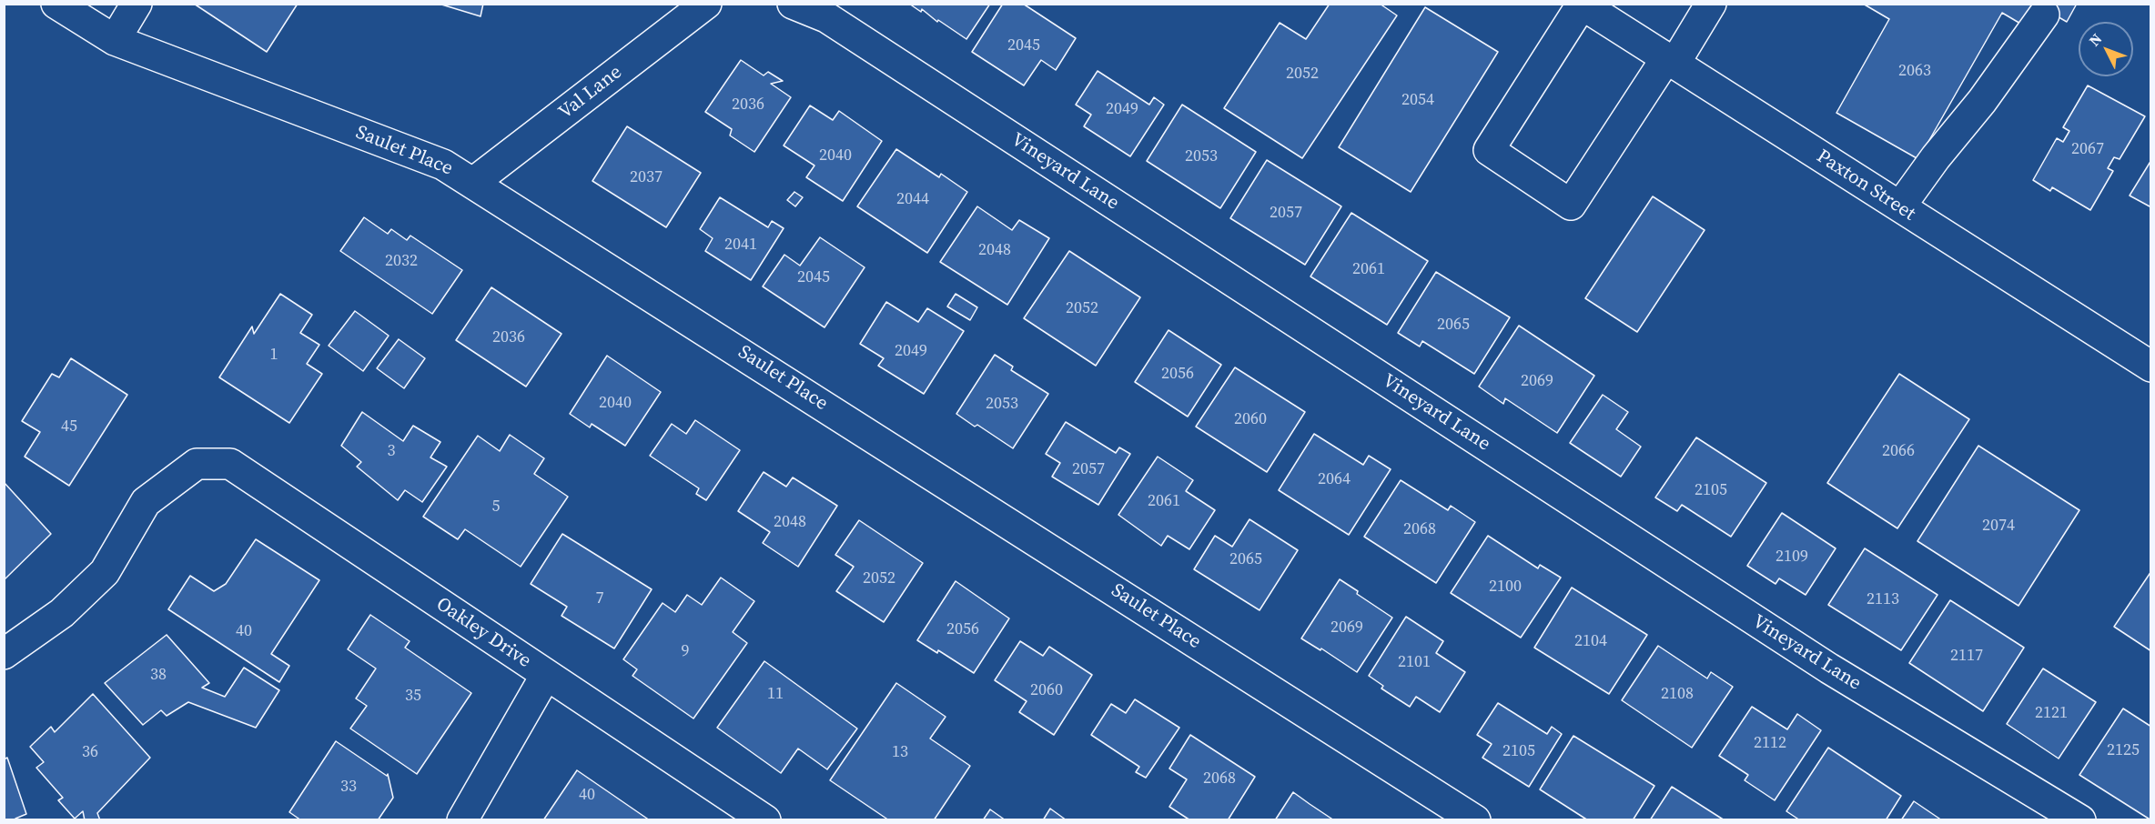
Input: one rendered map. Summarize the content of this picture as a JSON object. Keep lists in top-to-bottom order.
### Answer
{
  "streets": {
    "street": [
      "Val Lane",
      "Saulet Place",
      "Vineyard Lane",
      "Paxton Street",
      "Oakley Drive"
    ]
  },
  "crossings": [
    ["Val Lane", "Saulet Place"]
  ],
  "house_numbers": [
    "2045",
    "2063",
    "2052",
    "2054",
    "2036",
    "2049",
    "2067",
    "2040",
    "2053",
    "2037",
    "2044",
    "2057",
    "2041",
    "2048",
    "2032",
    "2061",
    "2045",
    "2052",
    "2065",
    "2036",
    "2049",
    "1",
    "2056",
    "2069",
    "2040",
    "2053",
    "2060",
    "45",
    "3",
    "2066",
    "2057",
    "2064",
    "2105",
    "2061",
    "5",
    "2048",
    "2074",
    "2068",
    "2109",
    "2065",
    "2052",
    "2100",
    "7",
    "2113",
    "2069",
    "2056",
    "40",
    "2104",
    "9",
    "2117",
    "2101",
    "38",
    "2060",
    "11",
    "2108",
    "35",
    "2121",
    "2112",
    "2125",
    "2105",
    "36",
    "13",
    "2068",
    "33",
    "40"
  ],
  "north": "top left"
}
